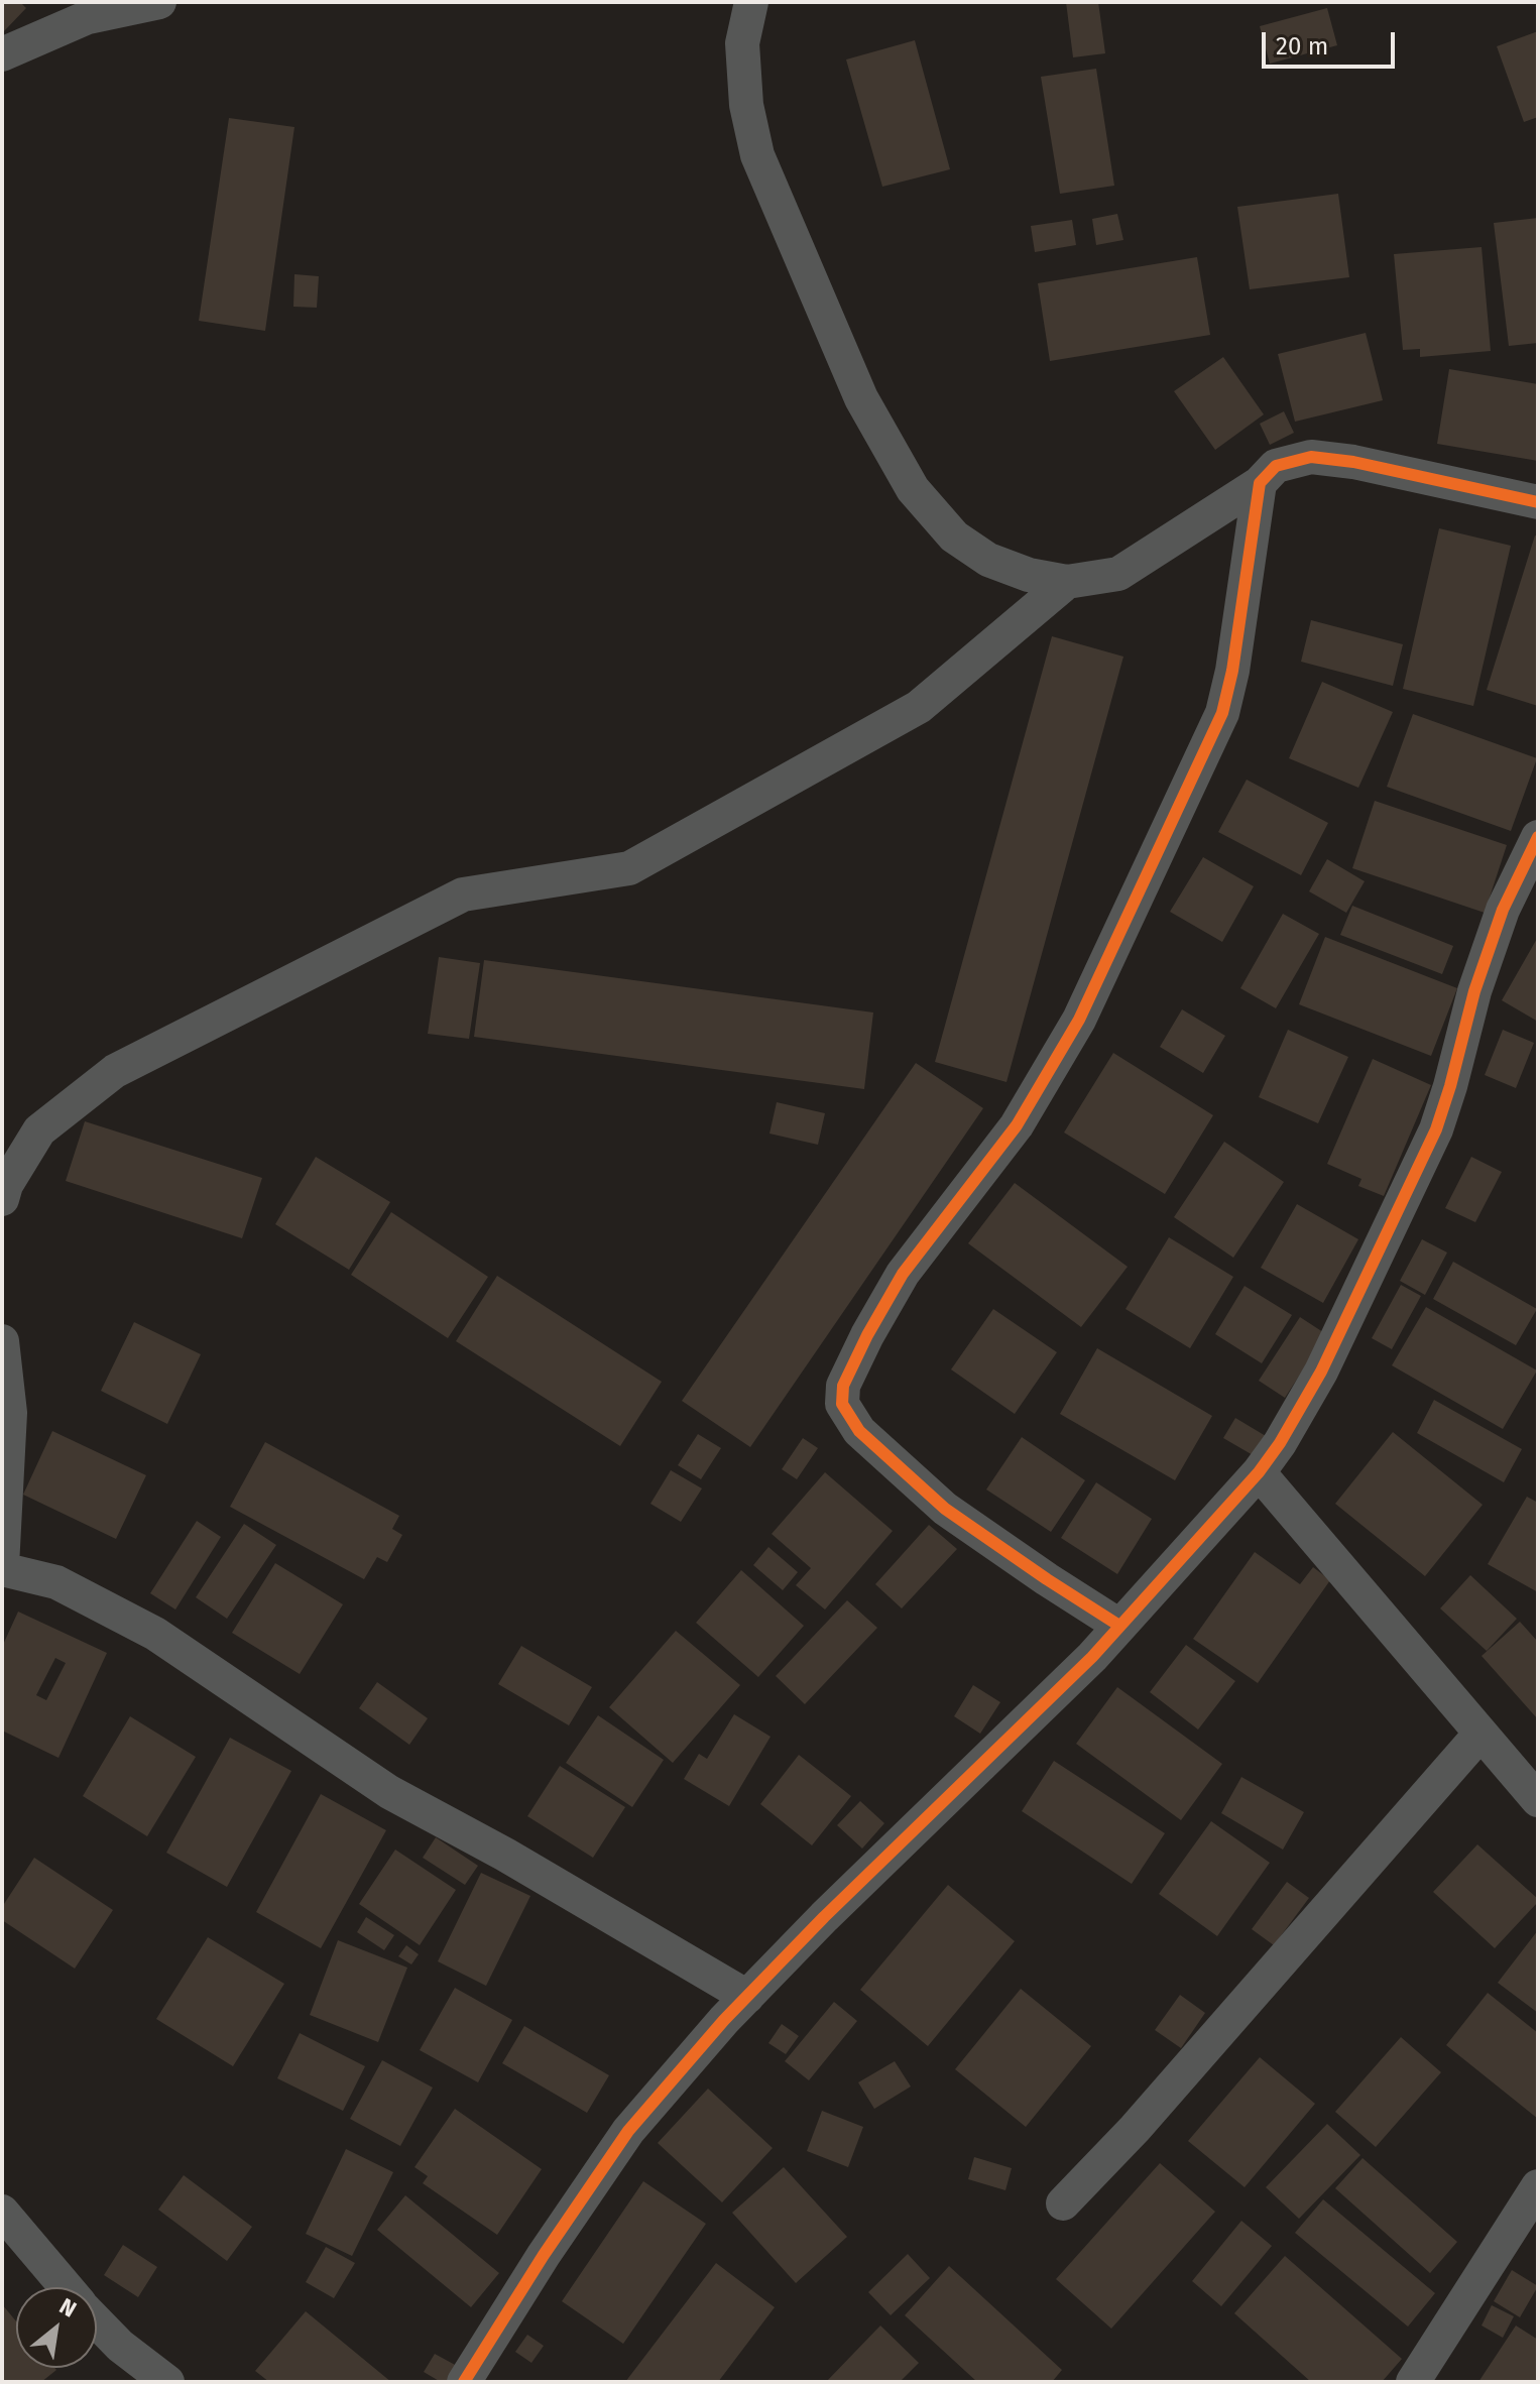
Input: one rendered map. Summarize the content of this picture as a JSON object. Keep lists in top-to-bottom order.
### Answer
{
  "scale_bar": "20 m",
  "north": "top right"
}
